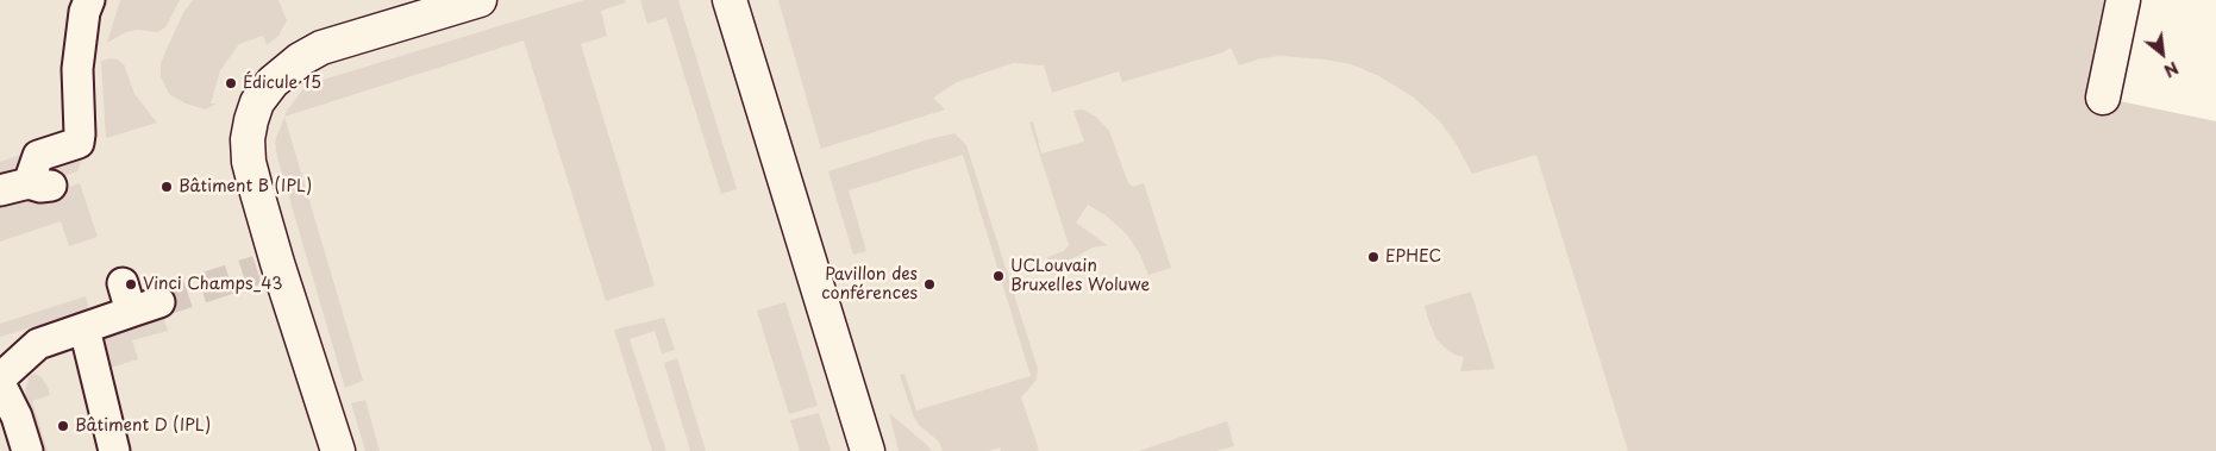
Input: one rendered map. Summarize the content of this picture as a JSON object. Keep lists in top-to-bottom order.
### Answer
{
  "places": [
    "Édicule 15",
    "Bâtiment B (IPL)",
    "EPHEC",
    "UCLouvain Bruxelles Woluwe",
    "Vinci Champs_43",
    "Pavillon des conférences",
    "Bâtiment D (IPL)"
  ],
  "north": "bottom right"
}
